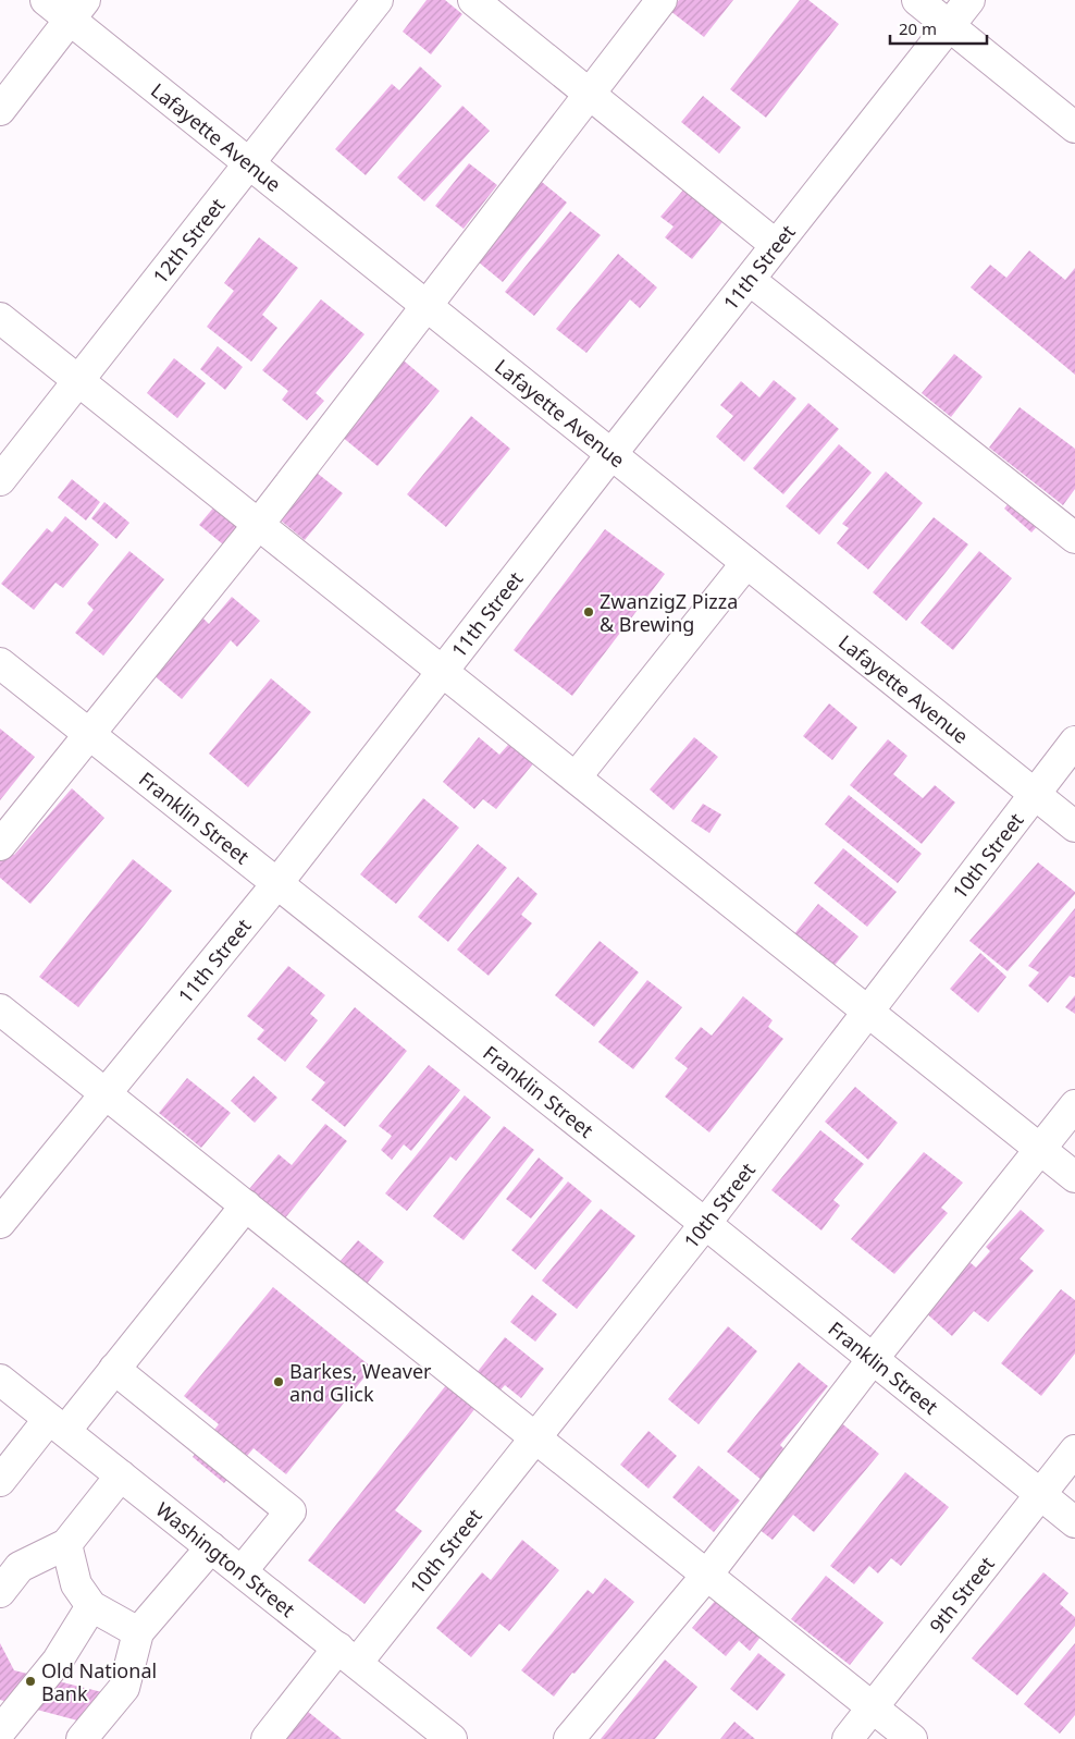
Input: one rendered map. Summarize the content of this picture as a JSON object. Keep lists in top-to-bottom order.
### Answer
{
  "streets": {
    "street": [
      "Lafayette Avenue",
      "12th Street",
      "11th Street",
      "Franklin Street",
      "10th Street",
      "Washington Street",
      "9th Street"
    ]
  },
  "crossings": [
    ["Lafayette Avenue", "12th Street"],
    ["Lafayette Avenue", "11th Street"],
    ["Lafayette Avenue", "10th Street"],
    ["11th Street", "Franklin Street"],
    ["Franklin Street", "10th Street"],
    ["Franklin Street", "9th Street"],
    ["10th Street", "Washington Street"]
  ],
  "places": ["ZwanzigZ Pizza & Brewing", "Barkes, Weaver and Glick", "Old National Bank"],
  "scale_bar": "20 m"
}
